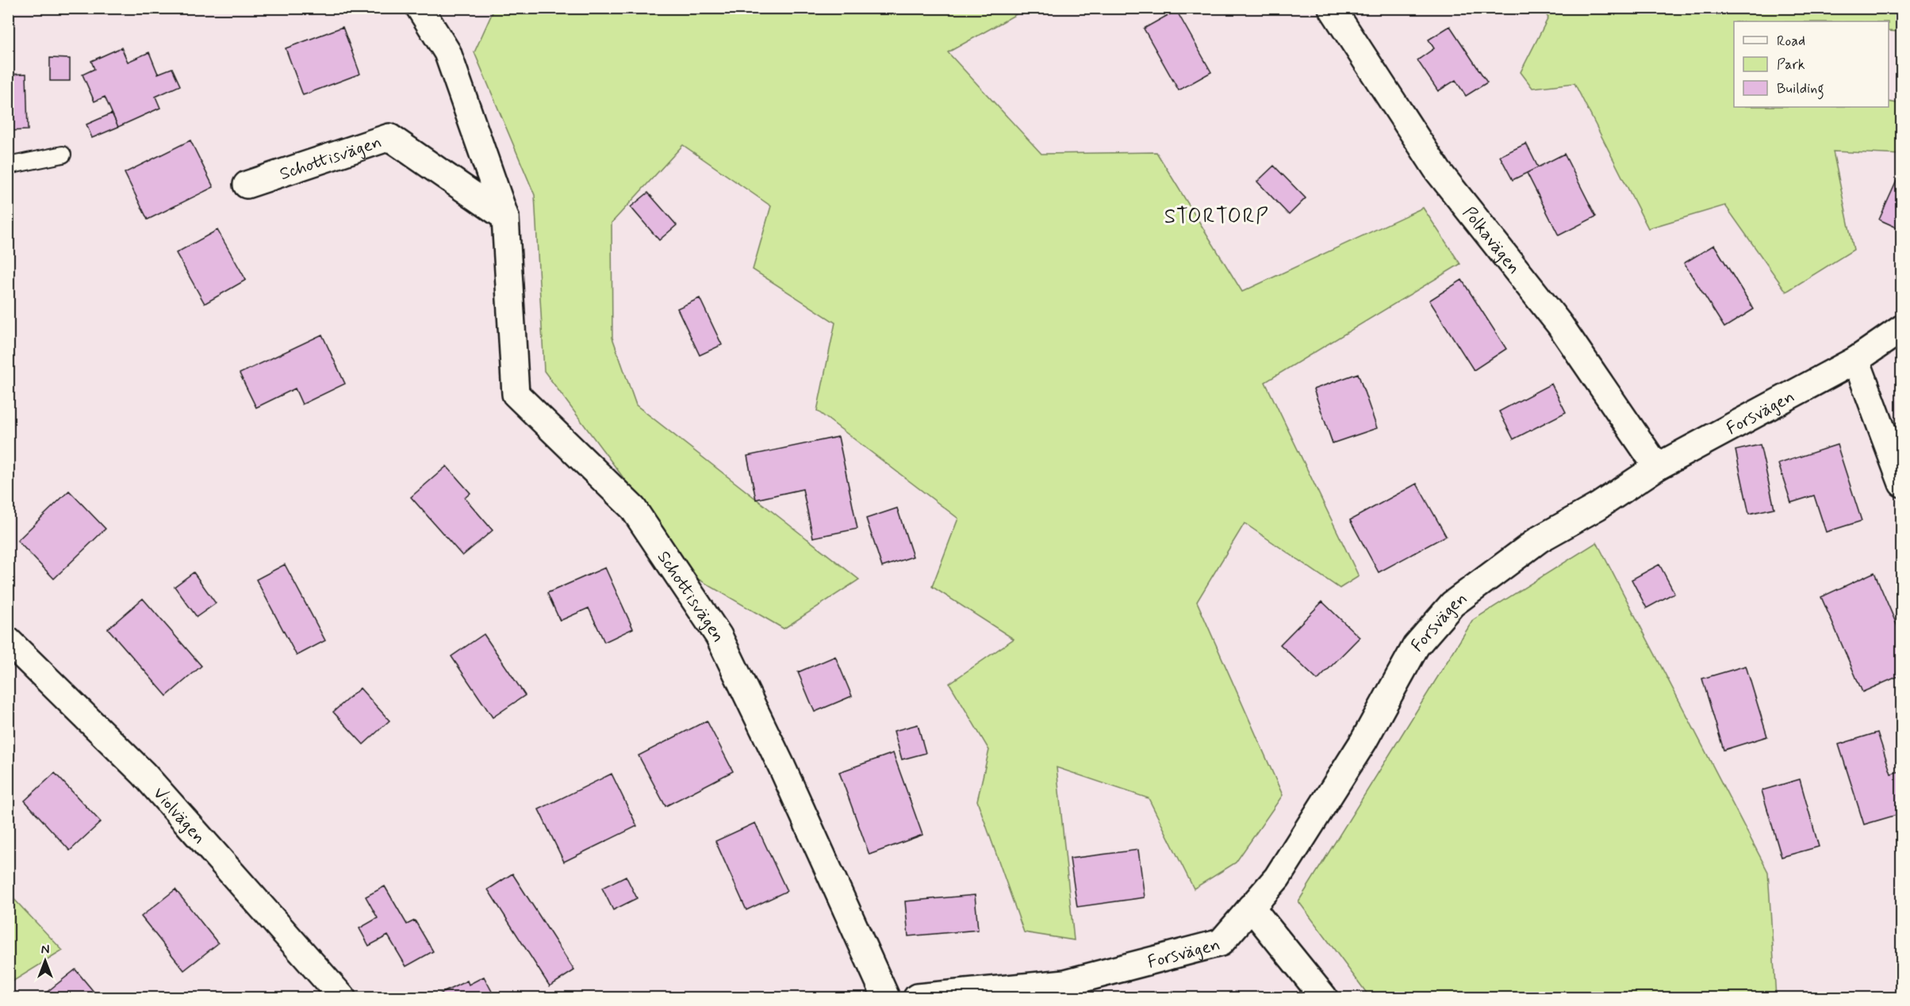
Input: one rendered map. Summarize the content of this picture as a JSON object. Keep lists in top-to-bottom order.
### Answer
{
  "streets": {
    "street": [
      "Schottisvägen",
      "Polkavägen",
      "Forsvägen",
      "Violvägen"
    ]
  },
  "crossings": [
    ["Polkavägen", "Forsvägen"]
  ],
  "districts": ["STORTORP"],
  "legend": ["Road", "Park", "Building"],
  "north": "top"
}
